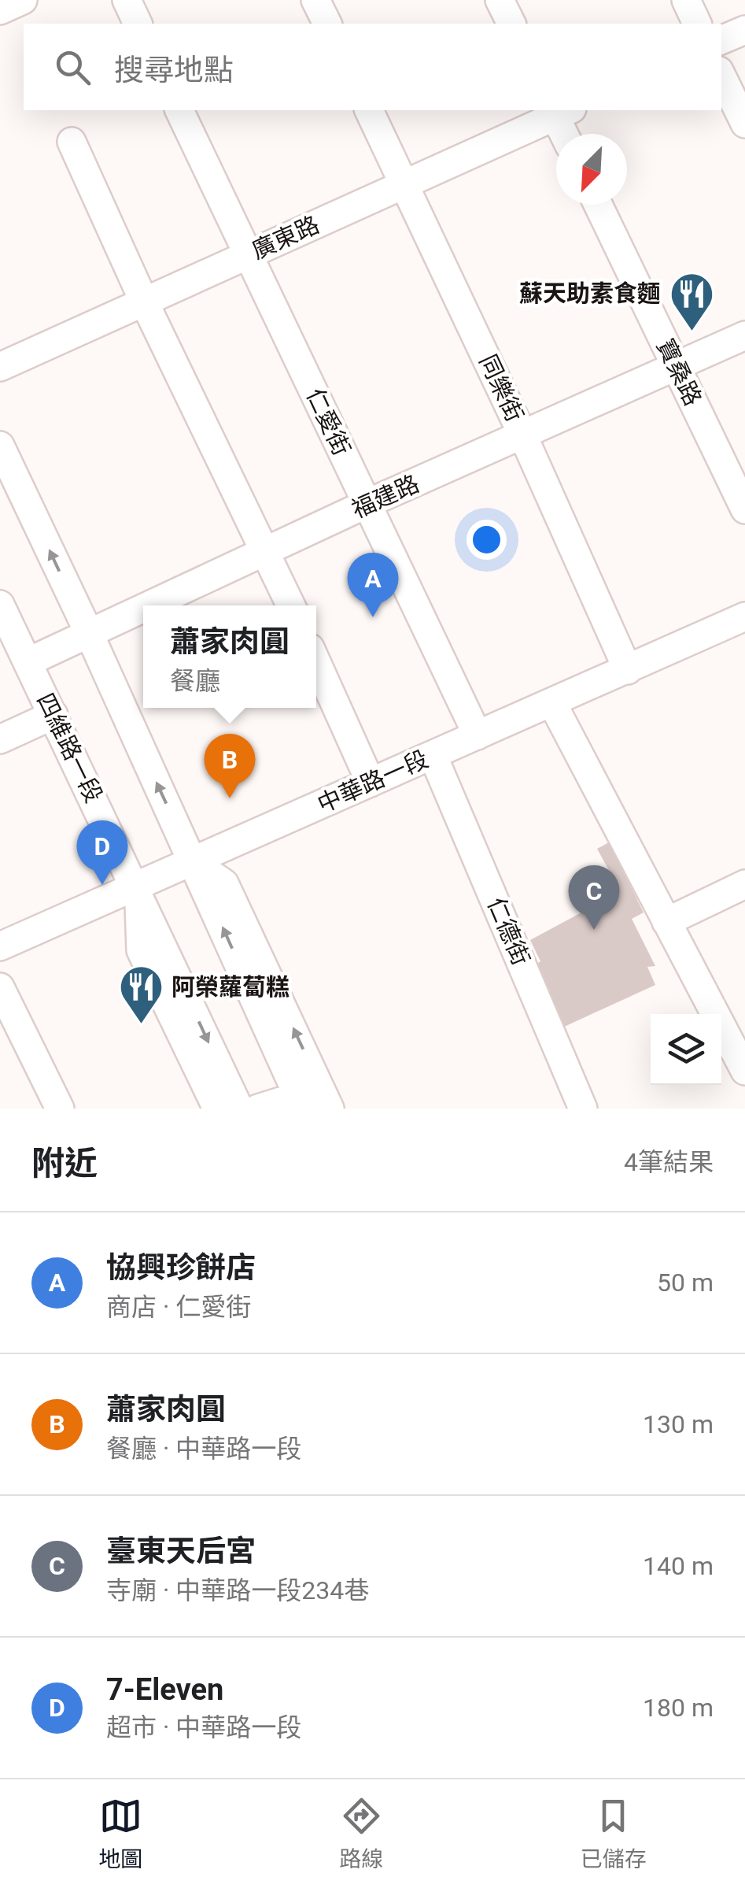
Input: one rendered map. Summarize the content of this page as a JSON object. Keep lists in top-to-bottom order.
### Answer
{
  "streets": {
    "street": [
      "廣東路",
      "寶桑路",
      "同樂街",
      "仁愛街",
      "福建路",
      "四維路一段",
      "中華路一段",
      "仁德街"
    ]
  },
  "crossings": [
    ["廣東路", "同樂街"],
    ["廣東路", "仁愛街"],
    ["寶桑路", "福建路"],
    ["同樂街", "福建路"],
    ["同樂街", "中華路一段"],
    ["仁愛街", "福建路"],
    ["仁愛街", "中華路一段"],
    ["福建路", "四維路一段"],
    ["四維路一段", "中華路一段"],
    ["中華路一段", "仁德街"]
  ],
  "places": {
    "restaurant": ["蘇天助素食麵", "阿榮蘿蔔糕"]
  },
  "north": "bottom left",
  "page": {
    "search": "搜尋地點",
    "pins": [
      "A",
      "B",
      "D",
      "C"
    ],
    "popup": ["蕭家肉圓", "餐廳"],
    "heading": ["附近", "4筆結果"],
    "list": [
      {
        "mark": "A",
        "name": "協興珍餅店",
        "note": "商店 · 仁愛街",
        "value": "50 m"
      },
      {
        "mark": "B",
        "name": "蕭家肉圓",
        "note": "餐廳 · 中華路一段",
        "value": "130 m"
      },
      {
        "mark": "C",
        "name": "臺東天后宮",
        "note": "寺廟 · 中華路一段234巷",
        "value": "140 m"
      },
      {
        "mark": "D",
        "name": "7-Eleven",
        "note": "超市 · 中華路一段",
        "value": "180 m"
      }
    ],
    "nav": ["地圖", "路線", "已儲存"]
  }
}
